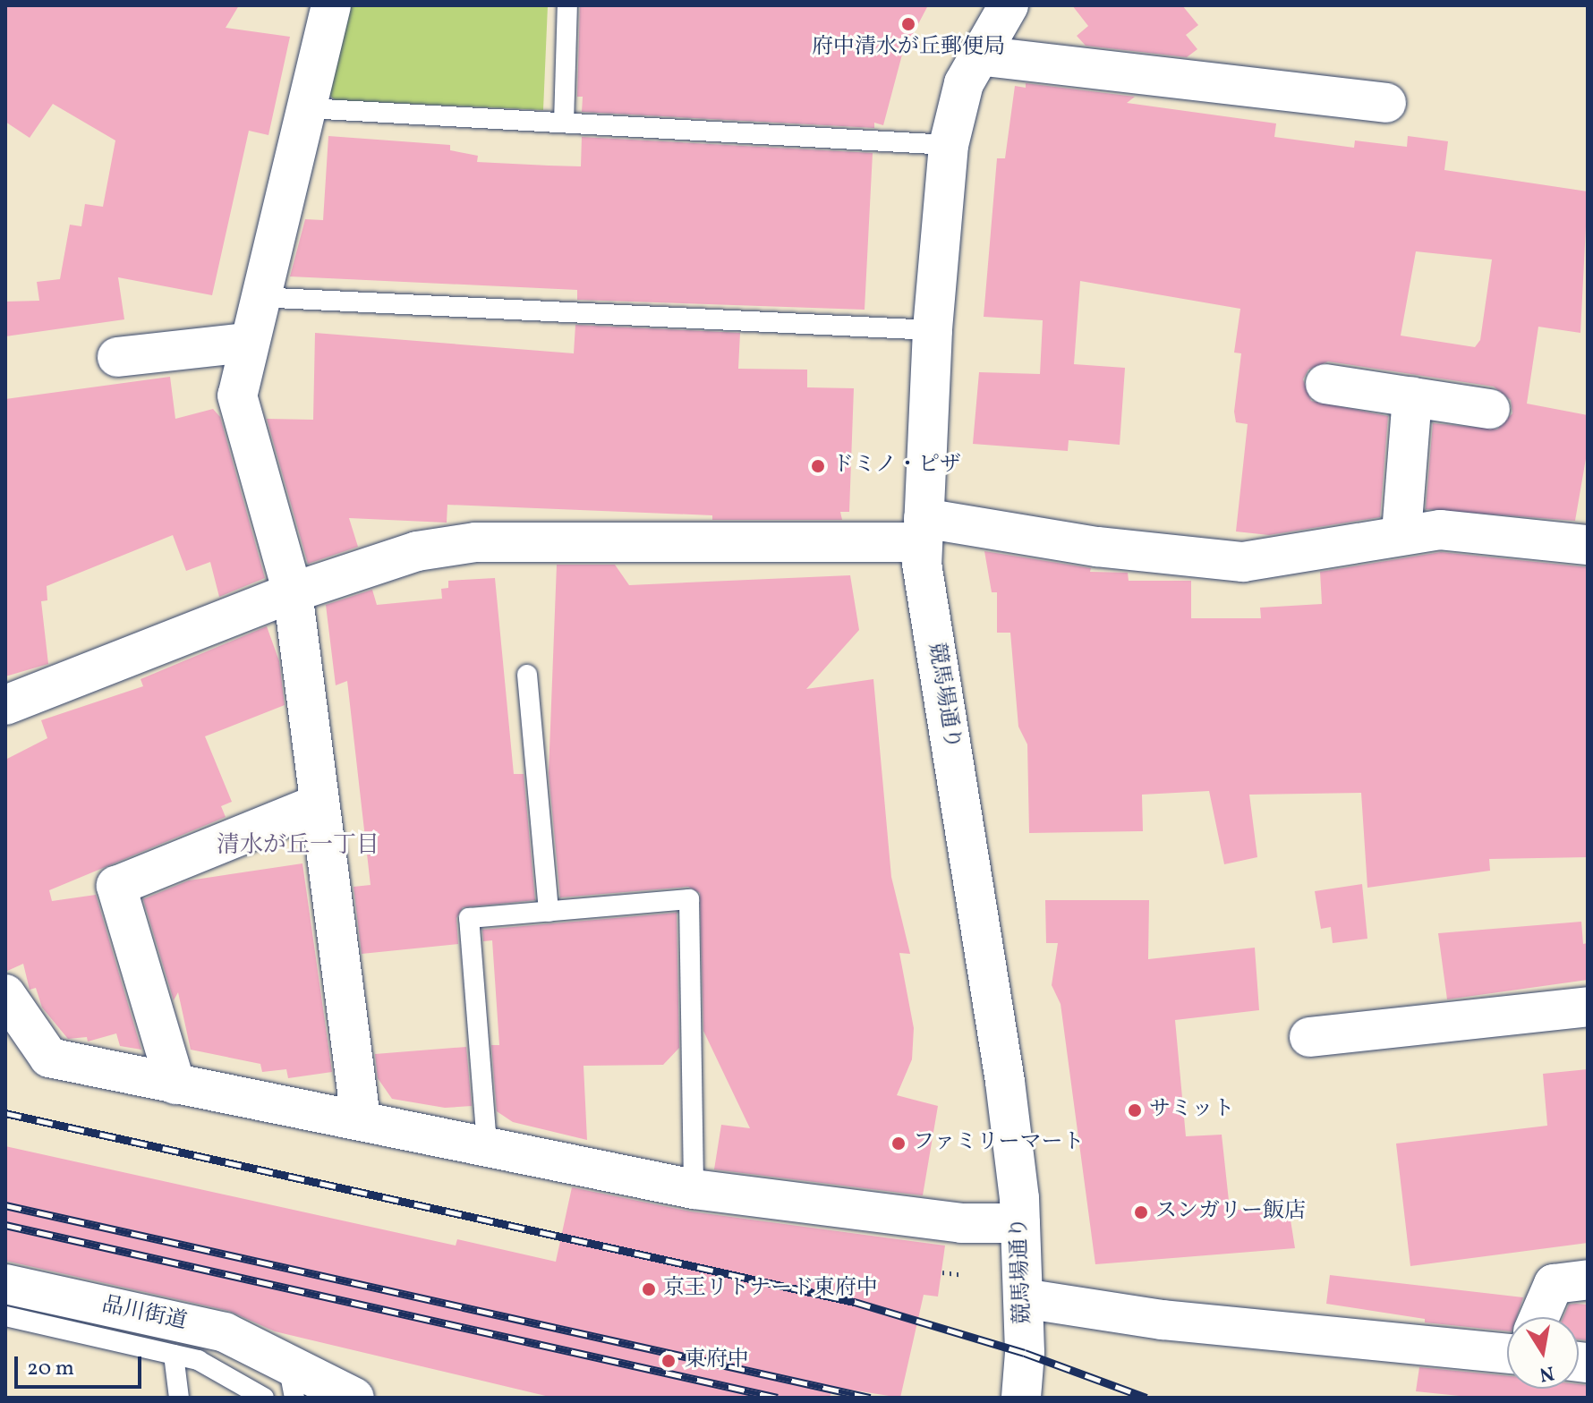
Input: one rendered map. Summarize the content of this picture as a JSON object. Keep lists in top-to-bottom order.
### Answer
{
  "streets": {
    "street": ["競馬場通り", "品川街道"]
  },
  "districts": ["清水が丘一丁目"],
  "places": [
    "府中清水が丘郵便局",
    "ドミノ・ピザ",
    "サミット",
    "ファミリーマート",
    "スンガリー飯店",
    "京王リトナード東府中",
    "東府中"
  ],
  "scale_bar": "20 m",
  "north": "bottom"
}
